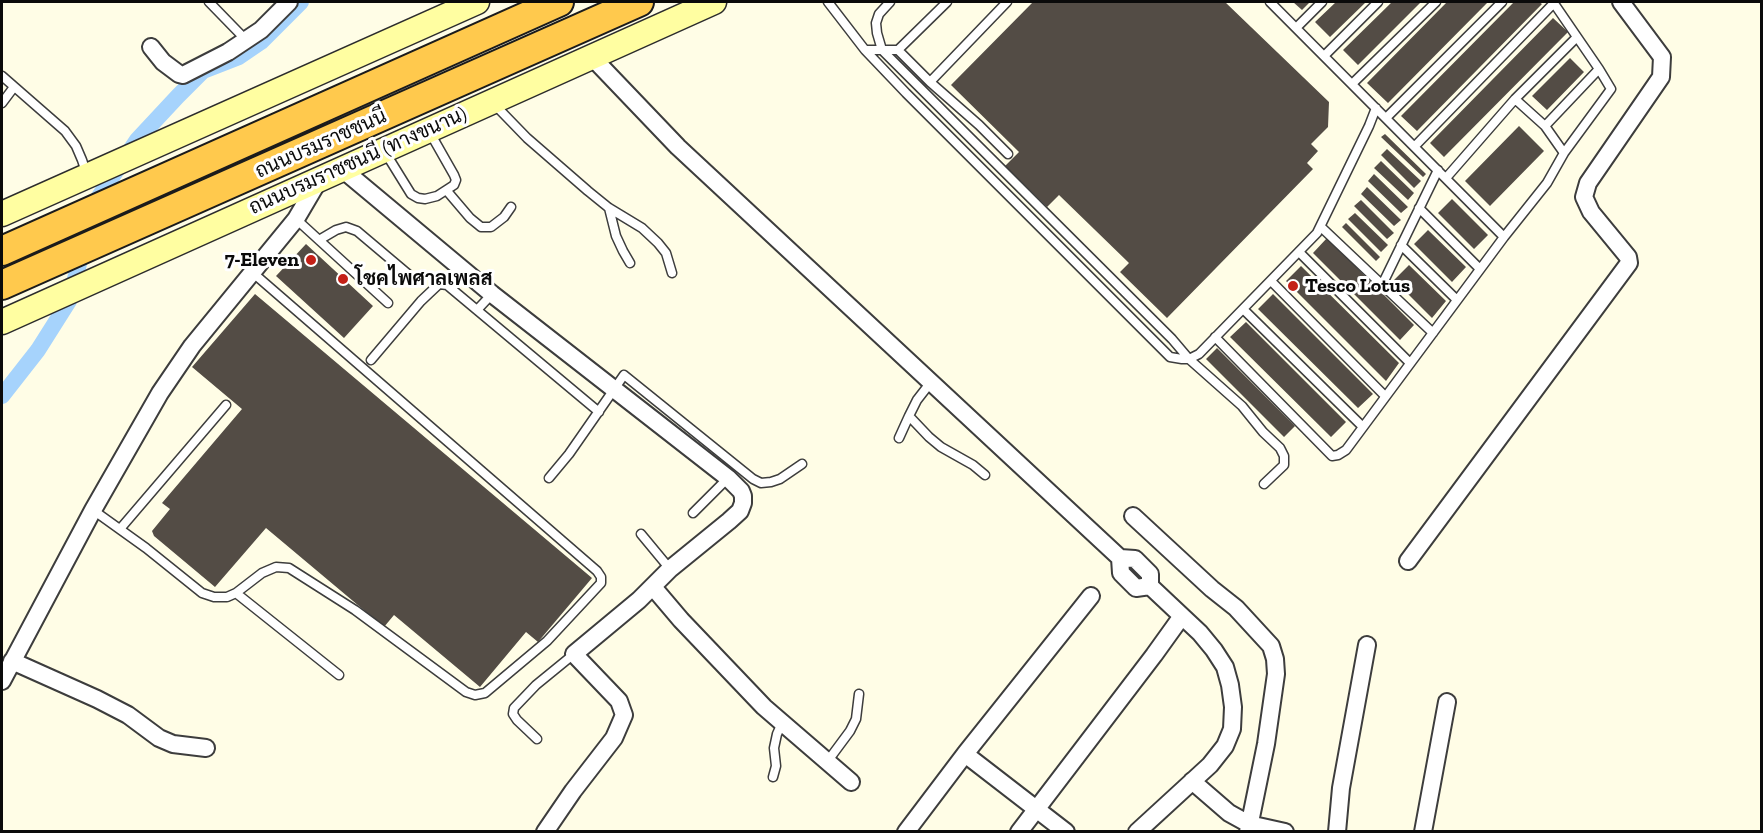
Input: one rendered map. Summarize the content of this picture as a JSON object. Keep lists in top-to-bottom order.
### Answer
{
  "streets": {
    "highway": ["ถนนบรมราชชนนี"],
    "main road": ["ถนนบรมราชชนนี (ทางขนาน)"]
  },
  "places": ["7-Eleven", "โชคไพศาลเพลส", "Tesco Lotus"]
}
